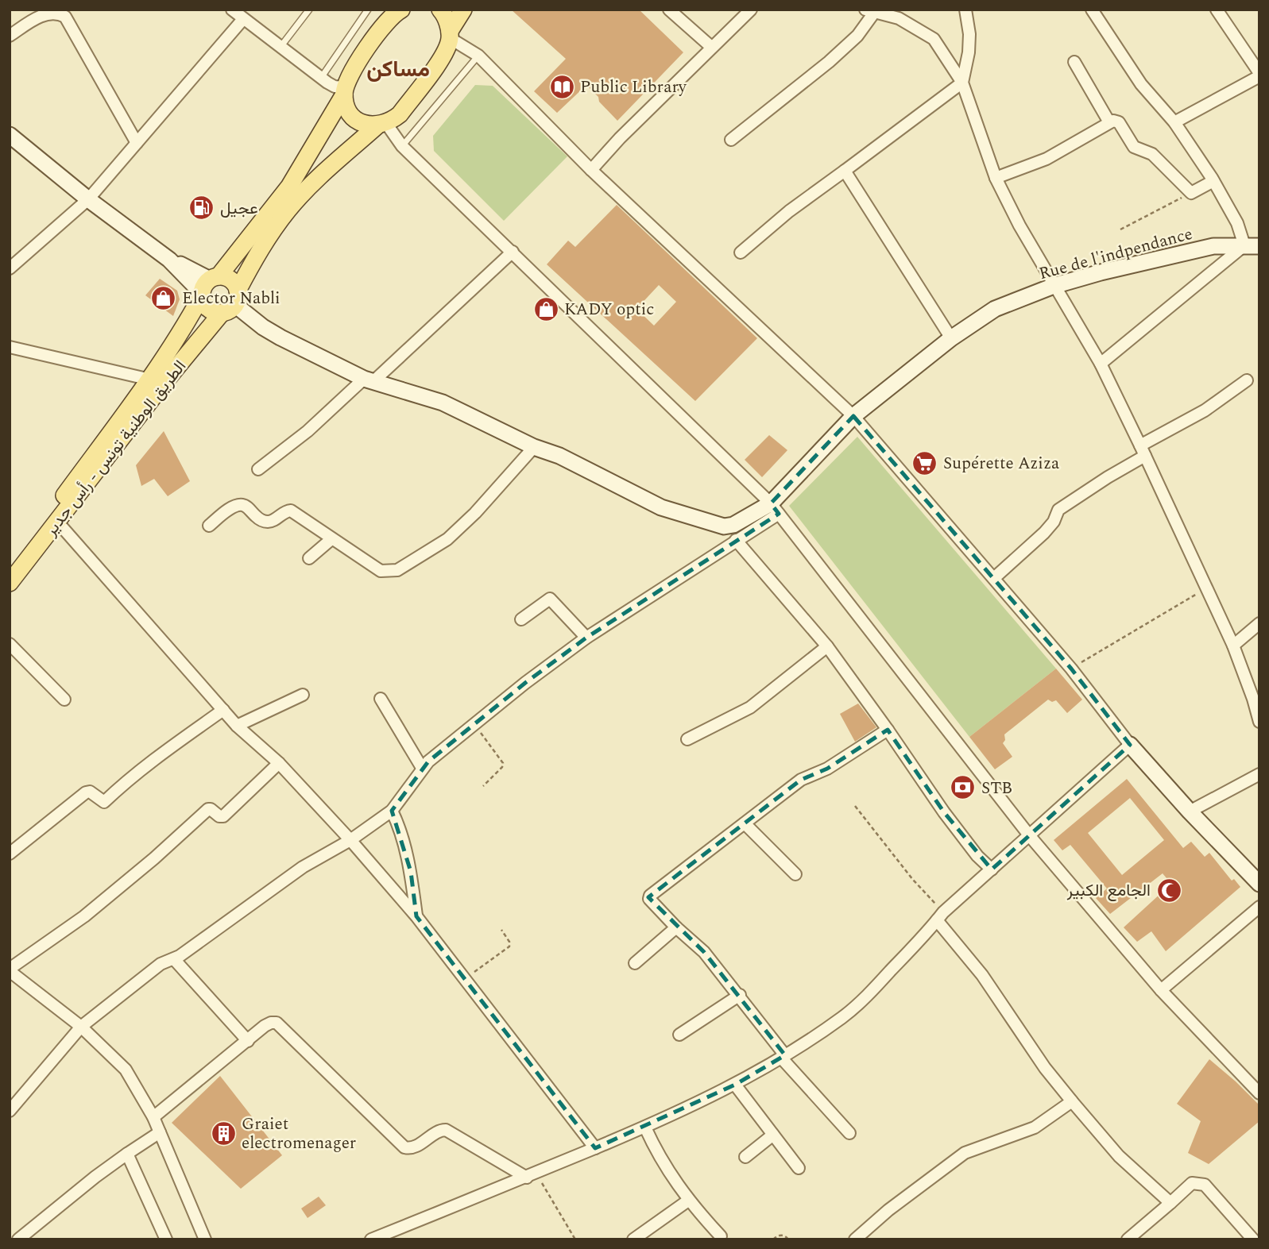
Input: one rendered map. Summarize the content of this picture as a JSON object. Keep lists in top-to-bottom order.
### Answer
{
  "streets": {
    "main road": ["الطريق الوطنية تونس - رأس جدير"],
    "street": ["Rue de l'indpendance"]
  },
  "crossings": [
    ["Rue de l'indpendance", "الطريق الوطنية تونس - رأس جدير"]
  ],
  "districts": ["مساكن"],
  "places": {
    "library": ["Public Library"],
    "fuel station": ["عجيل"],
    "shop": ["Elector Nabli", "KADY optic"],
    "supermarket": ["Supérette Aziza"],
    "bank": ["STB"],
    "mosque": ["الجامع الكبير"],
    "building": ["Graiet electromenager"]
  }
}
